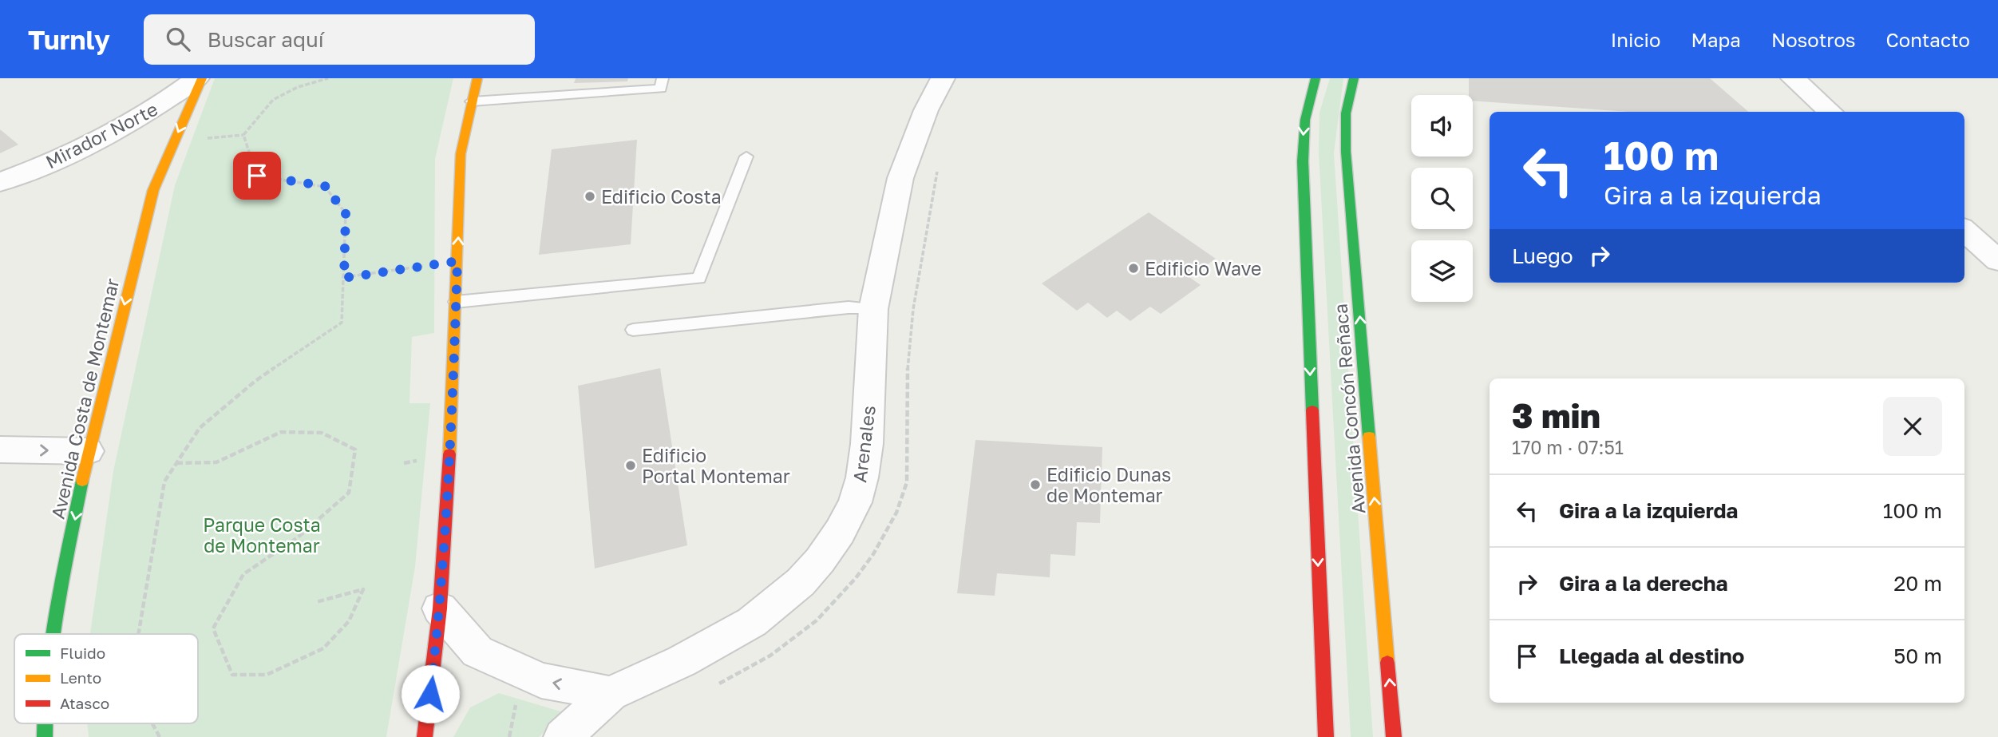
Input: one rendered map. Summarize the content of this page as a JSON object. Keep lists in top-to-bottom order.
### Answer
{
  "streets": {
    "street": [
      "Mirador Norte",
      "Avenida Costa de Montemar",
      "Avenida Concón Reñaca",
      "Arenales"
    ]
  },
  "one_way": ["Avenida Costa de Montemar"],
  "parks": ["Parque Costa de Montemar"],
  "places": [
    "Edificio Costa",
    "Edificio Wave",
    "Edificio Portal Montemar",
    "Edificio Dunas de Montemar"
  ],
  "legend": ["Fluido", "Lento", "Atasco"],
  "page": {
    "header": "Turnly",
    "search": "Buscar aquí",
    "nav": [
      "Inicio",
      "Mapa",
      "Nosotros",
      "Contacto"
    ],
    "turn": ["100 m", "Gira a la izquierda"],
    "then": "Luego",
    "heading": ["3 min", "170 m · 07:51"],
    "list": [
      {
        "name": "Gira a la izquierda",
        "value": "100 m"
      },
      {
        "name": "Gira a la derecha",
        "value": "20 m"
      },
      {
        "name": "Llegada al destino",
        "value": "50 m"
      }
    ]
  }
}
